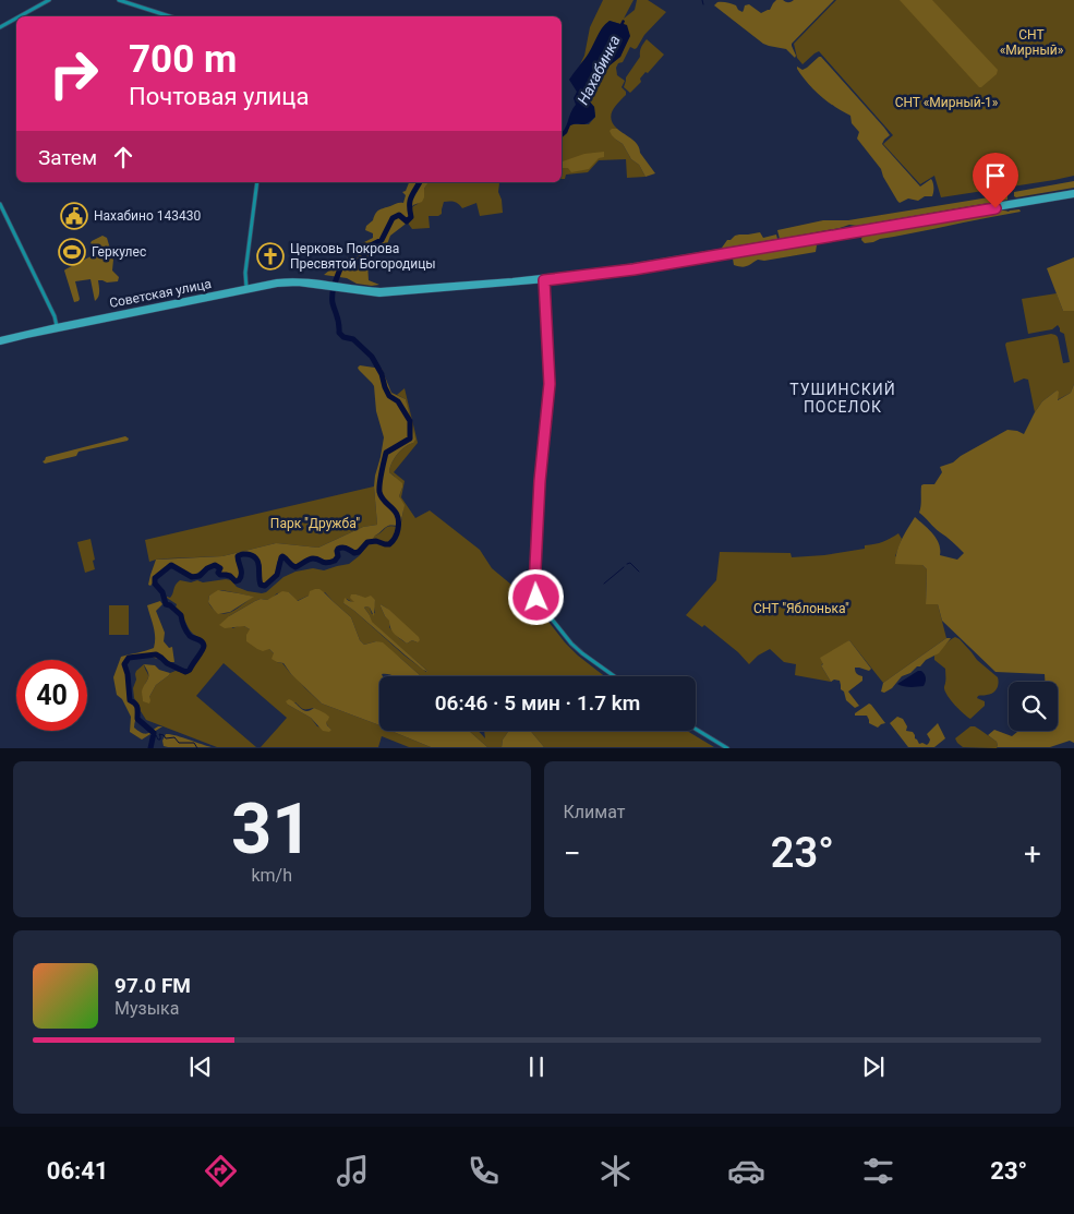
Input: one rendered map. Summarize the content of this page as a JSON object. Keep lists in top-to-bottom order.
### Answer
{
  "streets": {
    "main road": ["Советская улица"]
  },
  "districts": ["ТУШИНСКИЙ ПОСЕЛОК"],
  "water": ["Нахабинка"],
  "parks": [
    "СНТ «Мирный»",
    "СНТ «Мирный-1»",
    "Парк \"Дружба\"",
    "СНТ \"Яблонька\""
  ],
  "places": {
    "public building": ["Нахабино 143430"],
    "sports": ["Геркулес"],
    "church": ["Церковь Покрова Пресвятой Богородицы"]
  },
  "page": {
    "turn": ["700 m", "Почтовая улица"],
    "then": "Затем",
    "limit": "40",
    "trip": "06:46 · 5 мин · 1.7 km",
    "tile": [
      ["31", "km/h"],
      "Климат"
    ],
    "heat": ["−", "23°", "+"],
    "song": ["97.0 FM", "Музыка"],
    "tabs": ["06:41", "23°"]
  }
}
